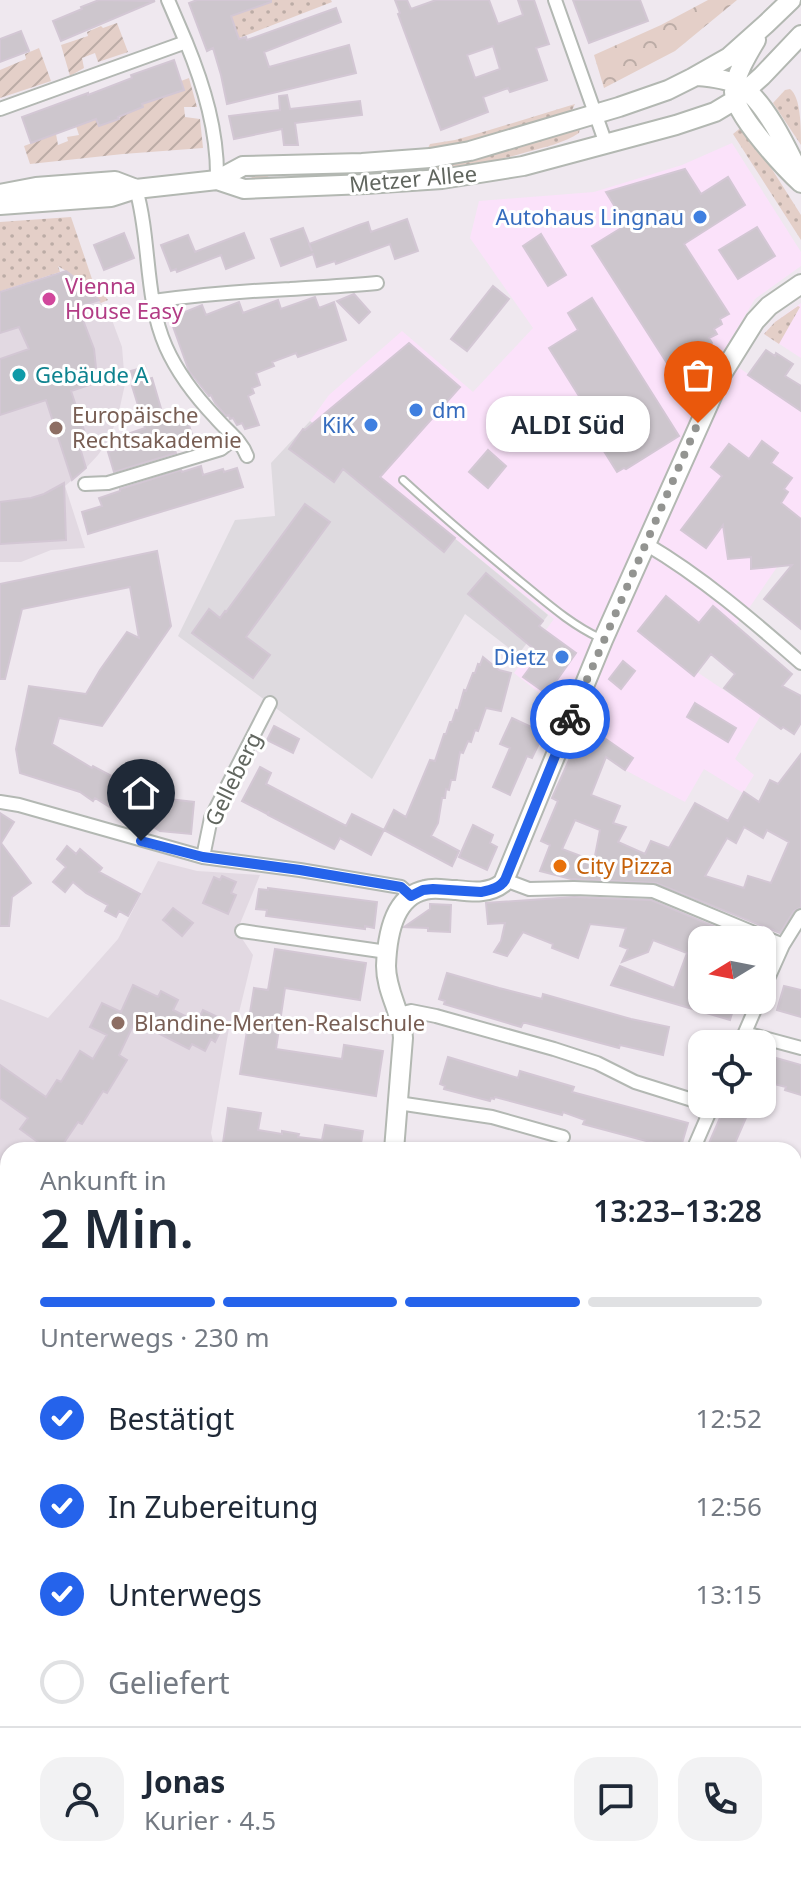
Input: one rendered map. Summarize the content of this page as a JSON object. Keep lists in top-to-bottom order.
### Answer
{
  "streets": {
    "street": ["Metzer Allee", "Gelleberg"]
  },
  "places": [
    "Autohaus Lingnau",
    "Vienna House Easy",
    "Gebäude A",
    "dm",
    "ALDI Süd",
    "KiK",
    "Europäische Rechtsakademie",
    "Dietz",
    "City Pizza",
    "Blandine-Merten-Realschule"
  ],
  "north": "left",
  "page": {
    "bubble": "ALDI Süd",
    "heading": ["2 Min.", "Ankunft in", "13:23–13:28"],
    "panel": ["Jonas", "Kurier · 4.5"],
    "bar": "Unterwegs · 230 m",
    "list": [
      ["Bestätigt", "12:52"],
      ["In Zubereitung", "12:56"],
      ["Unterwegs", "13:15"],
      "Geliefert"
    ]
  }
}
